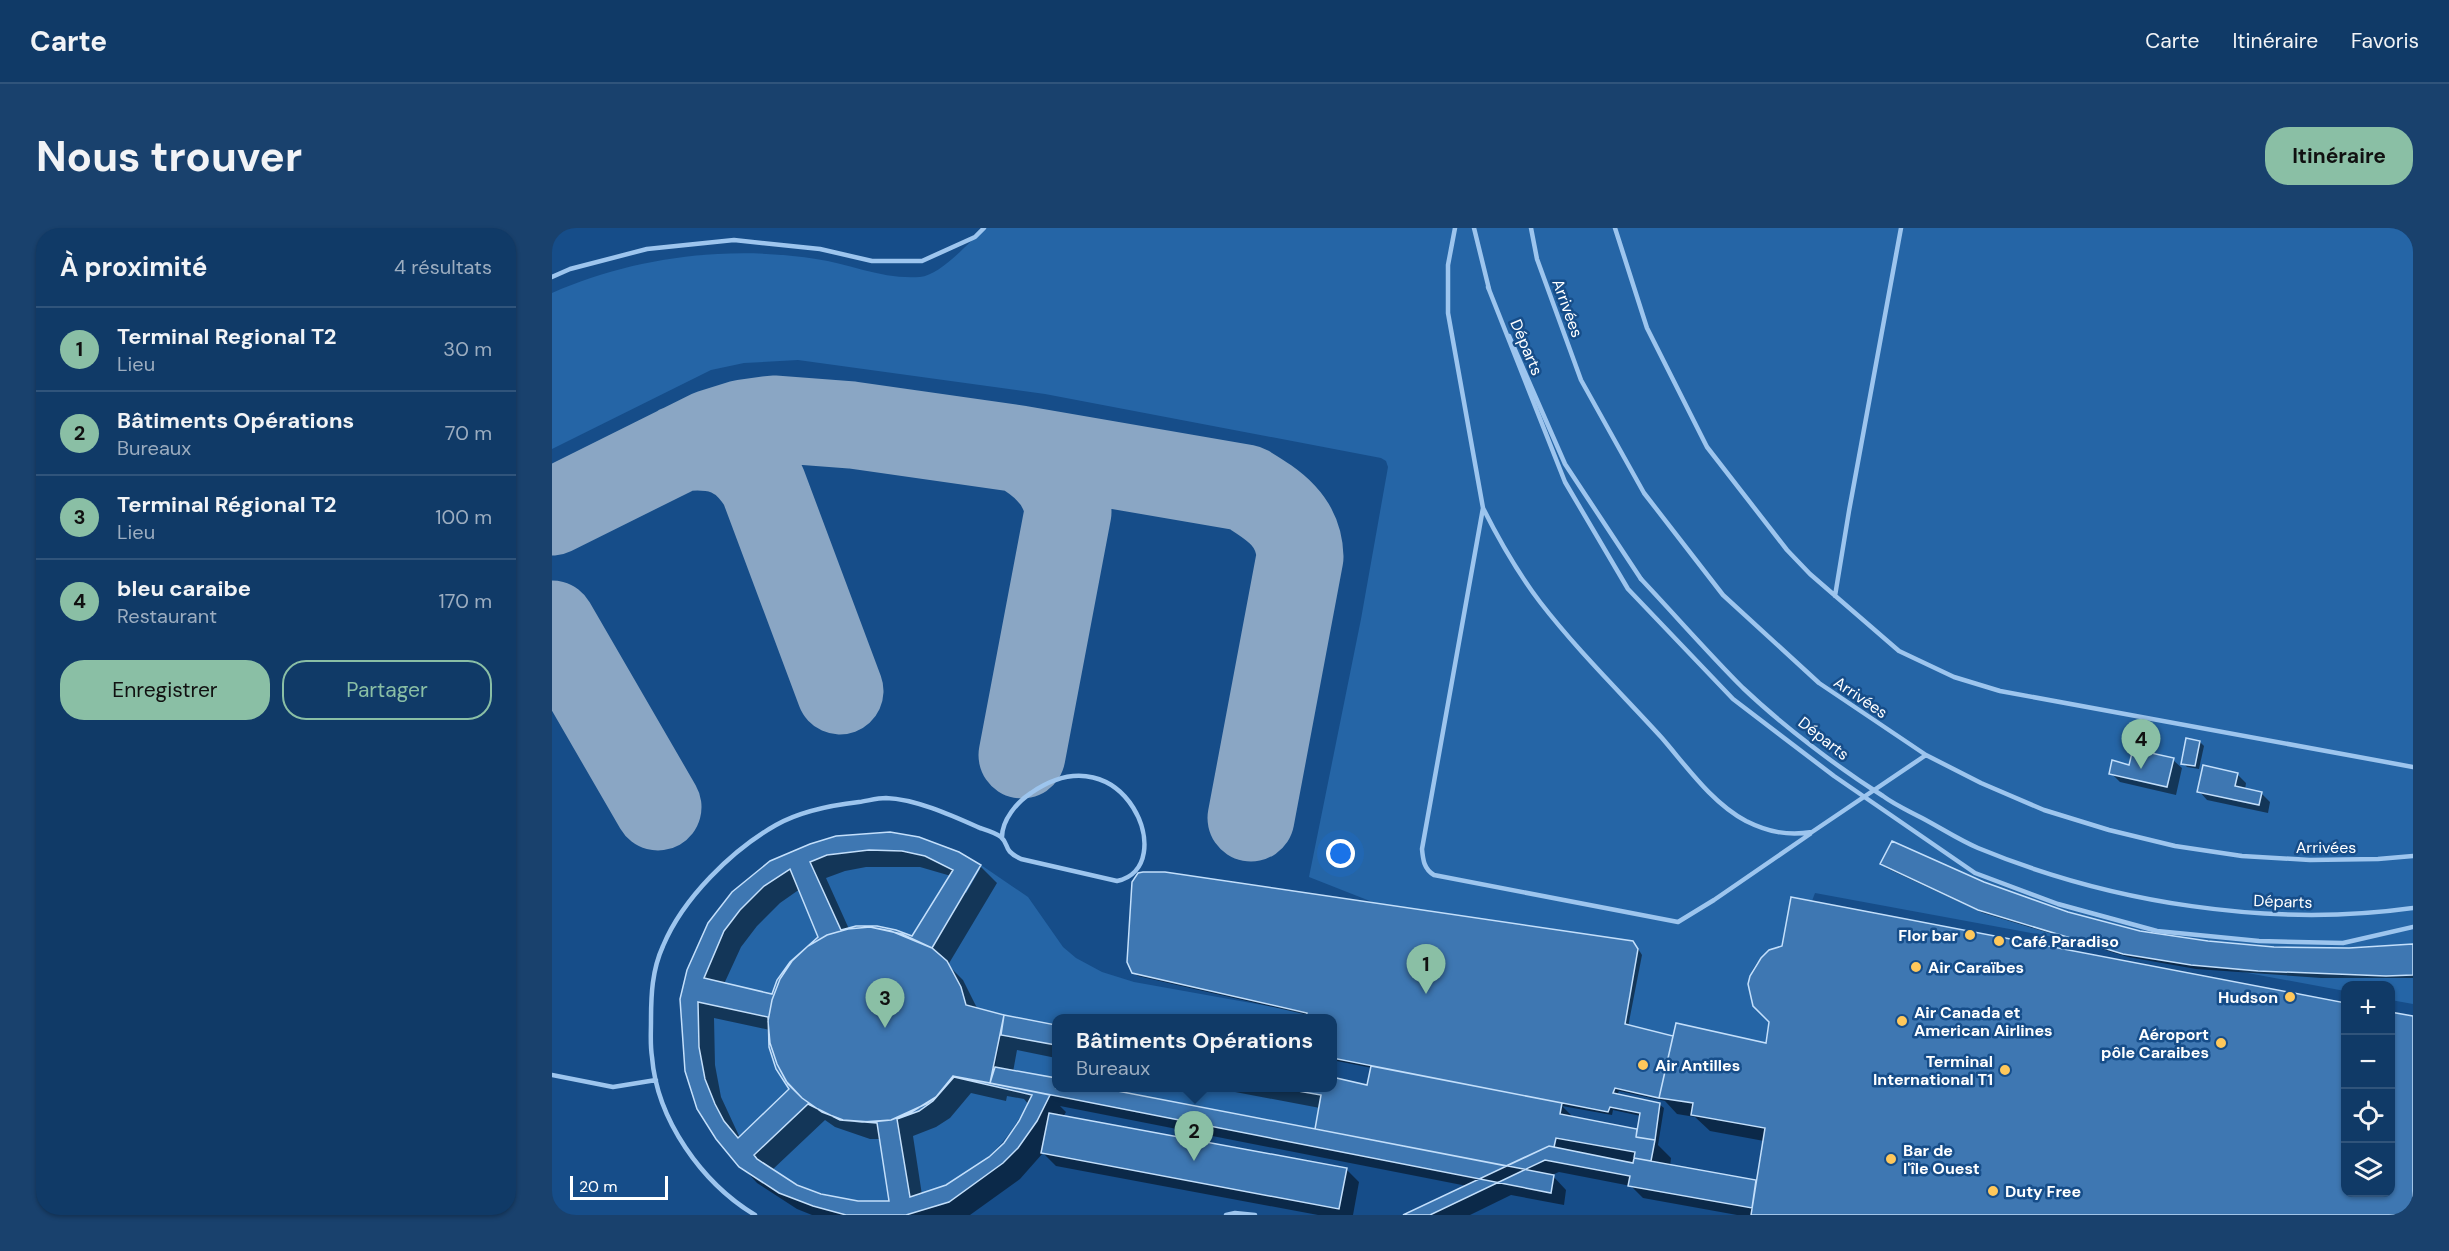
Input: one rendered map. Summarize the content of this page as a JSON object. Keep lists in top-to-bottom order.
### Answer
{
  "streets": {
    "lane": ["Arrivées", "Départs"]
  },
  "places": [
    "Flor bar",
    "Café Paradiso",
    "Air Caraïbes",
    "Hudson",
    "Air Canada et American Airlines",
    "Aéroport pôle Caraibes",
    "Air Antilles",
    "Terminal International T1",
    "Bar de l'île Ouest",
    "Duty Free"
  ],
  "scale_bar": "20 m",
  "page": {
    "header": "Carte",
    "nav": ["Carte", "Itinéraire", "Favoris"],
    "buttons": [
      "Itinéraire",
      ["Enregistrer", "Partager"]
    ],
    "title": "Nous trouver",
    "heading": ["À proximité", "4 résultats"],
    "list": [
      {
        "mark": "1",
        "name": "Terminal Regional T2",
        "note": "Lieu",
        "value": "30 m"
      },
      {
        "mark": "2",
        "name": "Bâtiments Opérations",
        "note": "Bureaux",
        "value": "70 m"
      },
      {
        "mark": "3",
        "name": "Terminal Régional T2",
        "note": "Lieu",
        "value": "100 m"
      },
      {
        "mark": "4",
        "name": "bleu caraibe",
        "note": "Restaurant",
        "value": "170 m"
      }
    ],
    "pins": [
      "4",
      "1",
      "3",
      "2"
    ],
    "map_buttons": ["+", "−"],
    "popup": ["Bâtiments Opérations", "Bureaux"],
    "scale": "20 m"
  }
}
